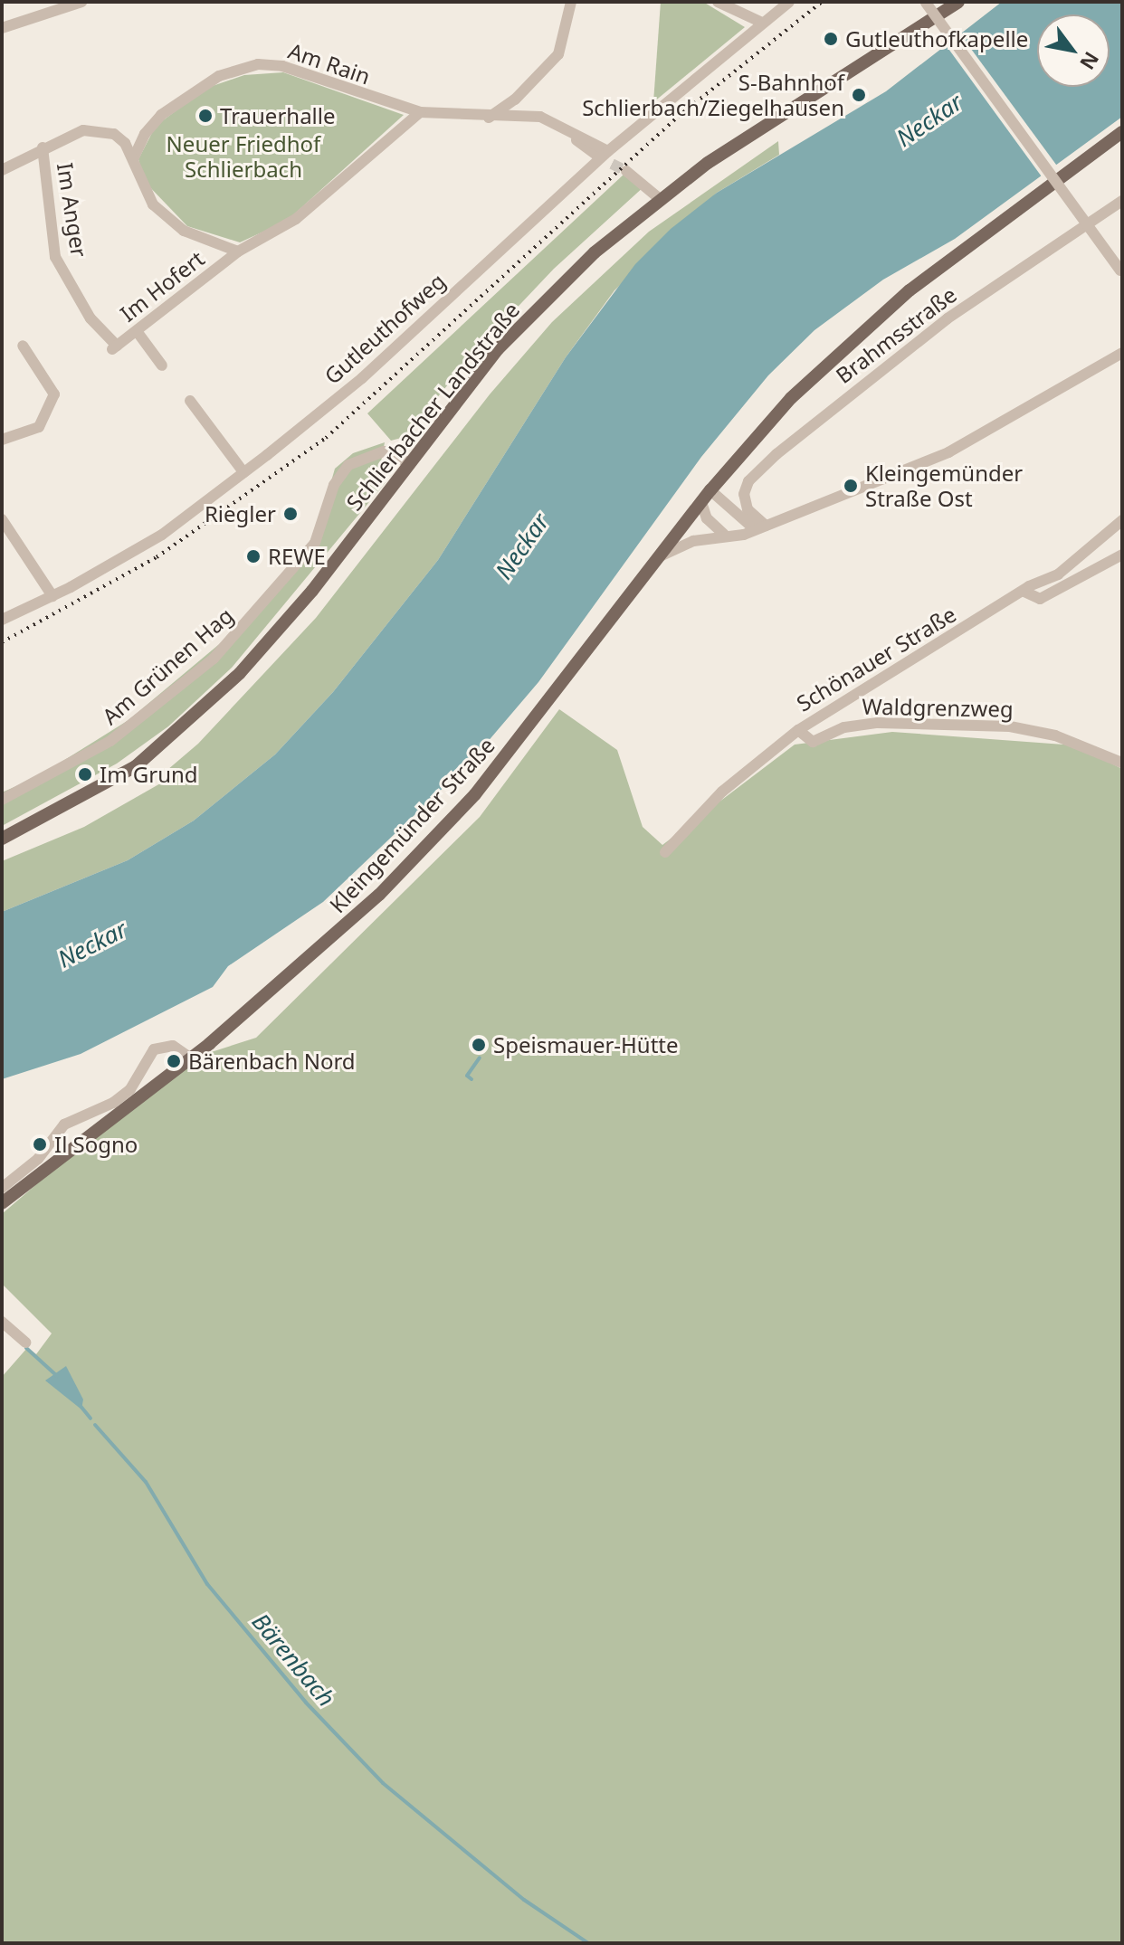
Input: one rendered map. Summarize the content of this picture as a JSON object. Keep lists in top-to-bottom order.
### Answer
{
  "streets": {
    "main road": ["Schlierbacher Landstraße", "Kleingemünder Straße"],
    "street": [
      "Am Rain",
      "Im Anger",
      "Im Hofert",
      "Gutleuthofweg",
      "Brahmsstraße",
      "Schönauer Straße",
      "Am Grünen Hag",
      "Waldgrenzweg"
    ]
  },
  "crossings": [
    ["Am Rain", "Im Hofert"],
    ["Im Anger", "Im Hofert"],
    ["Brahmsstraße", "Kleingemünder Straße"],
    ["Schlierbacher Landstraße", "Am Grünen Hag"],
    ["Schönauer Straße", "Waldgrenzweg"]
  ],
  "water": ["Neckar", "Bärenbach"],
  "parks": ["Neuer Friedhof Schlierbach"],
  "places": [
    "Gutleuthofkapelle",
    "S-Bahnhof Schlierbach/Ziegelhausen",
    "Trauerhalle",
    "Kleingemünder Straße Ost",
    "Riegler",
    "REWE",
    "Im Grund",
    "Speismauer-Hütte",
    "Bärenbach Nord",
    "Il Sogno"
  ],
  "north": "bottom right"
}
